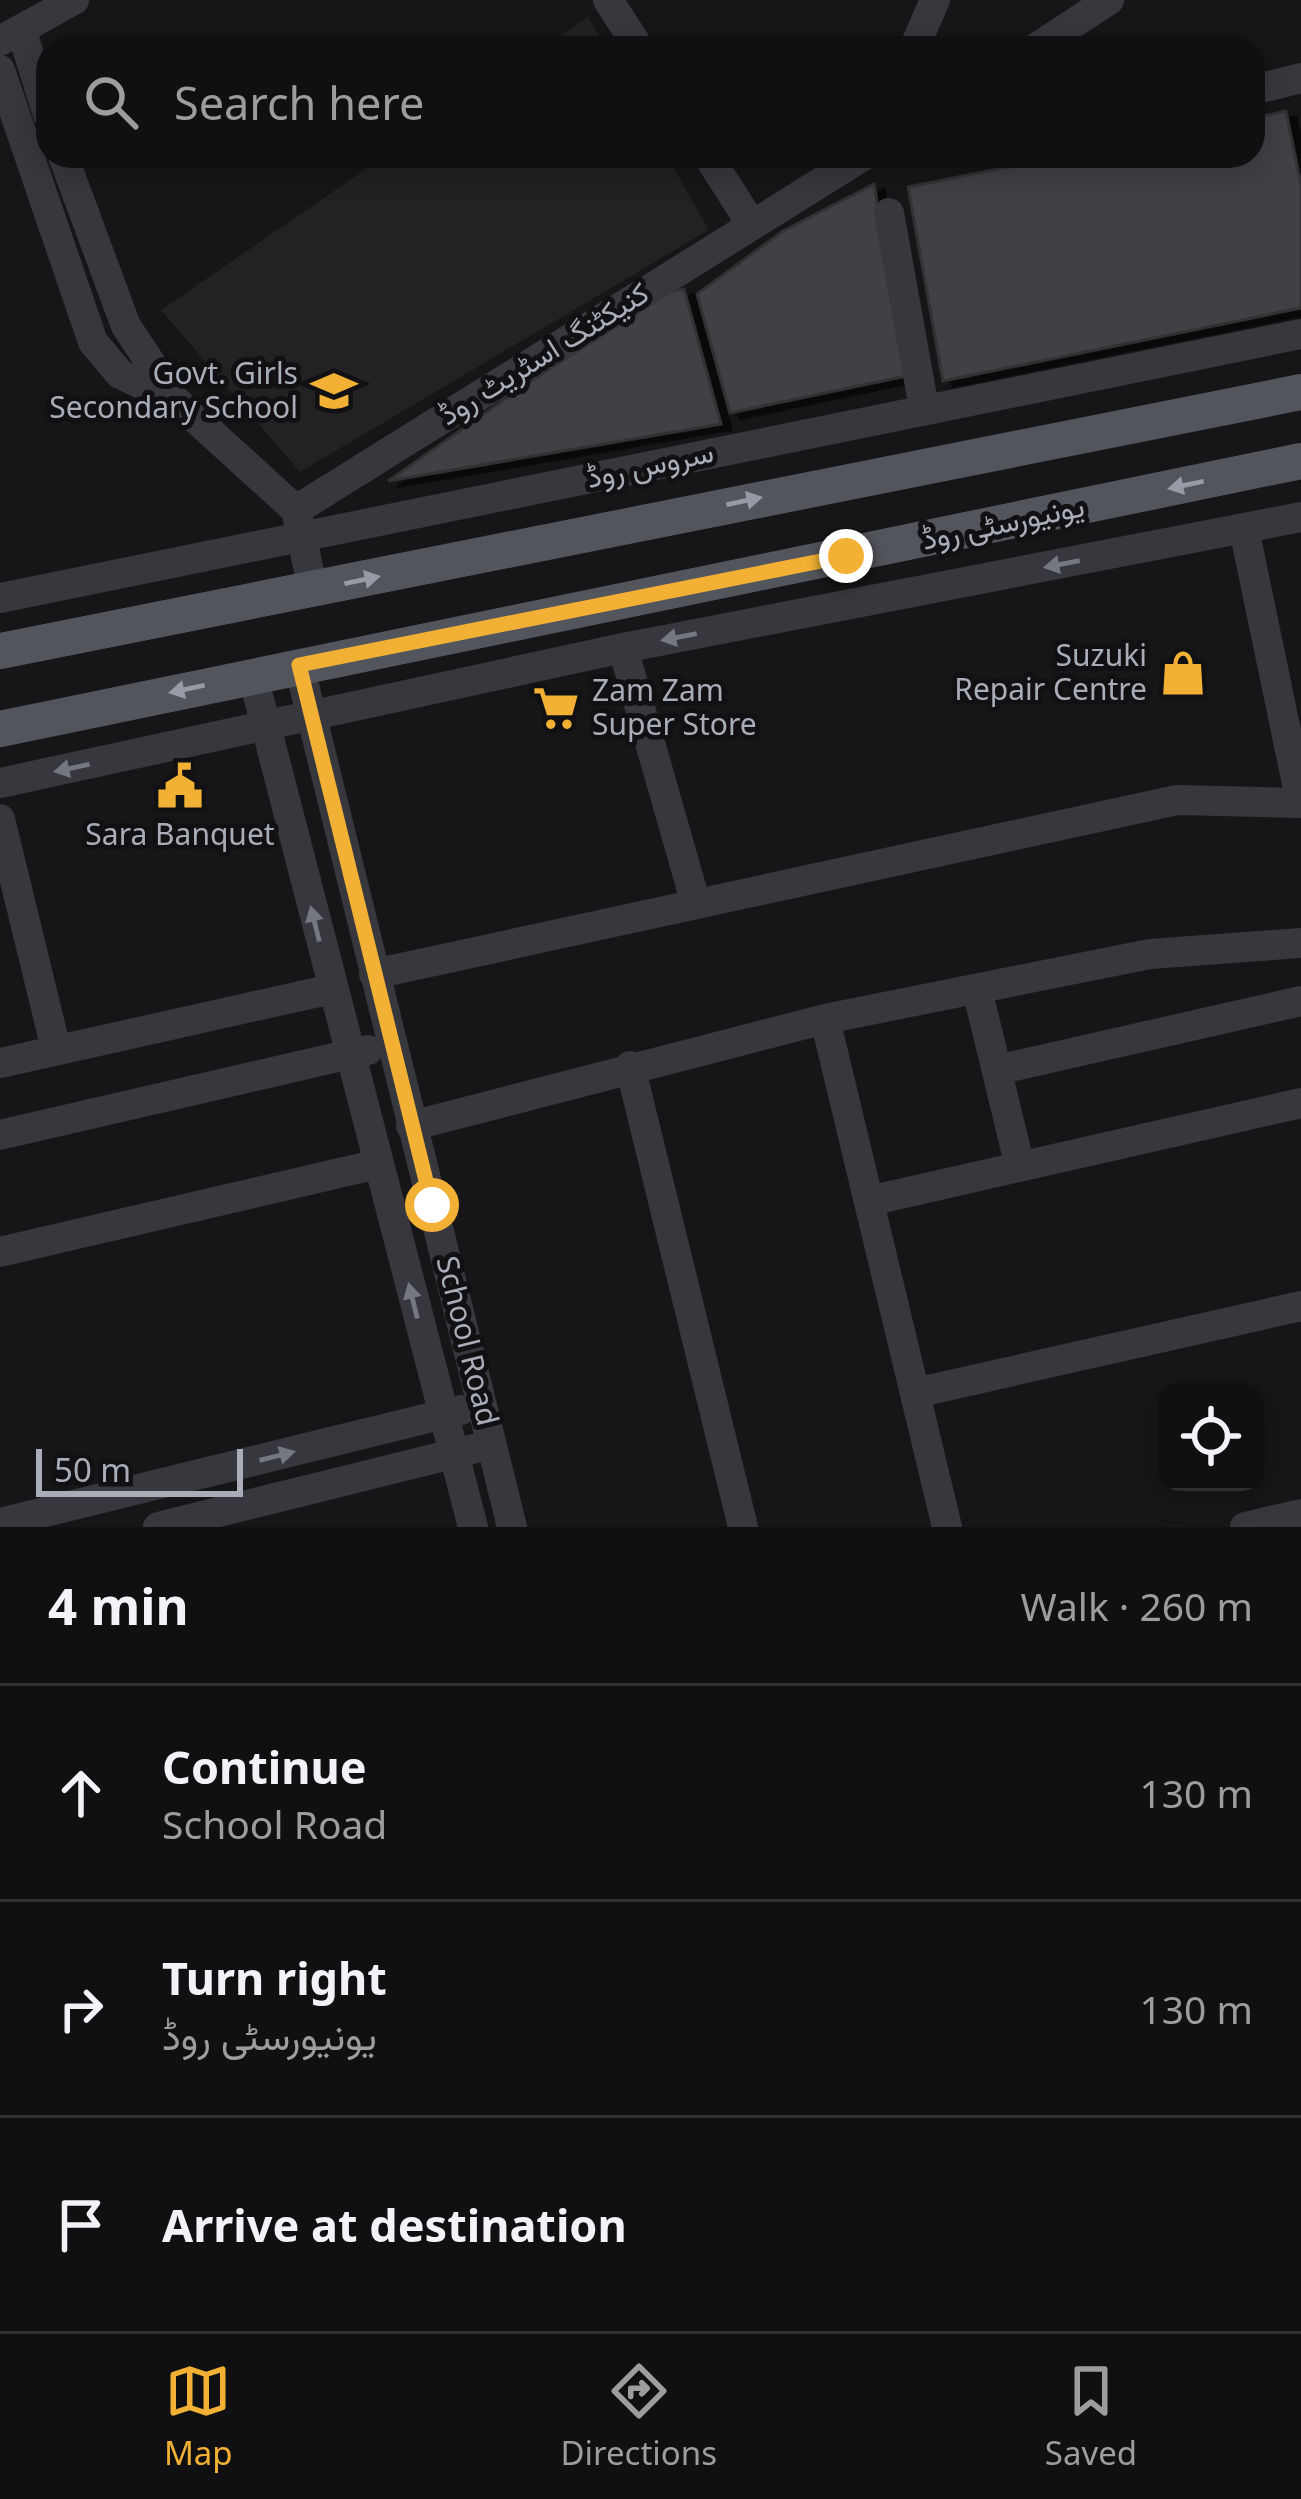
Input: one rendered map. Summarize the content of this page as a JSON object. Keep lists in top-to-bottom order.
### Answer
{
  "streets": {
    "main road": ["یونیورسٹی روڈ"],
    "street": ["کنیکٹنگ اسٹریٹ روڈ", "سروس روڈ", "School Road"]
  },
  "crossings": [
    ["کنیکٹنگ اسٹریٹ روڈ", "سروس روڈ"],
    ["یونیورسٹی روڈ", "School Road"]
  ],
  "places": {
    "school or university": ["Govt. Girls Secondary School"],
    "shop": ["Suzuki Repair Centre"],
    "supermarket": ["Zam Zam Super Store"],
    "public building": ["Sara Banquet"]
  },
  "scale_bar": "50 m",
  "page": {
    "search": "Search here",
    "scale": "50 m",
    "heading": ["4 min", "Walk · 260 m"],
    "list": [
      ["Continue", "School Road", "130 m"],
      ["Turn right", "یونیورسٹی روڈ", "130 m"],
      "Arrive at destination"
    ],
    "nav": ["Map", "Directions", "Saved"]
  }
}
